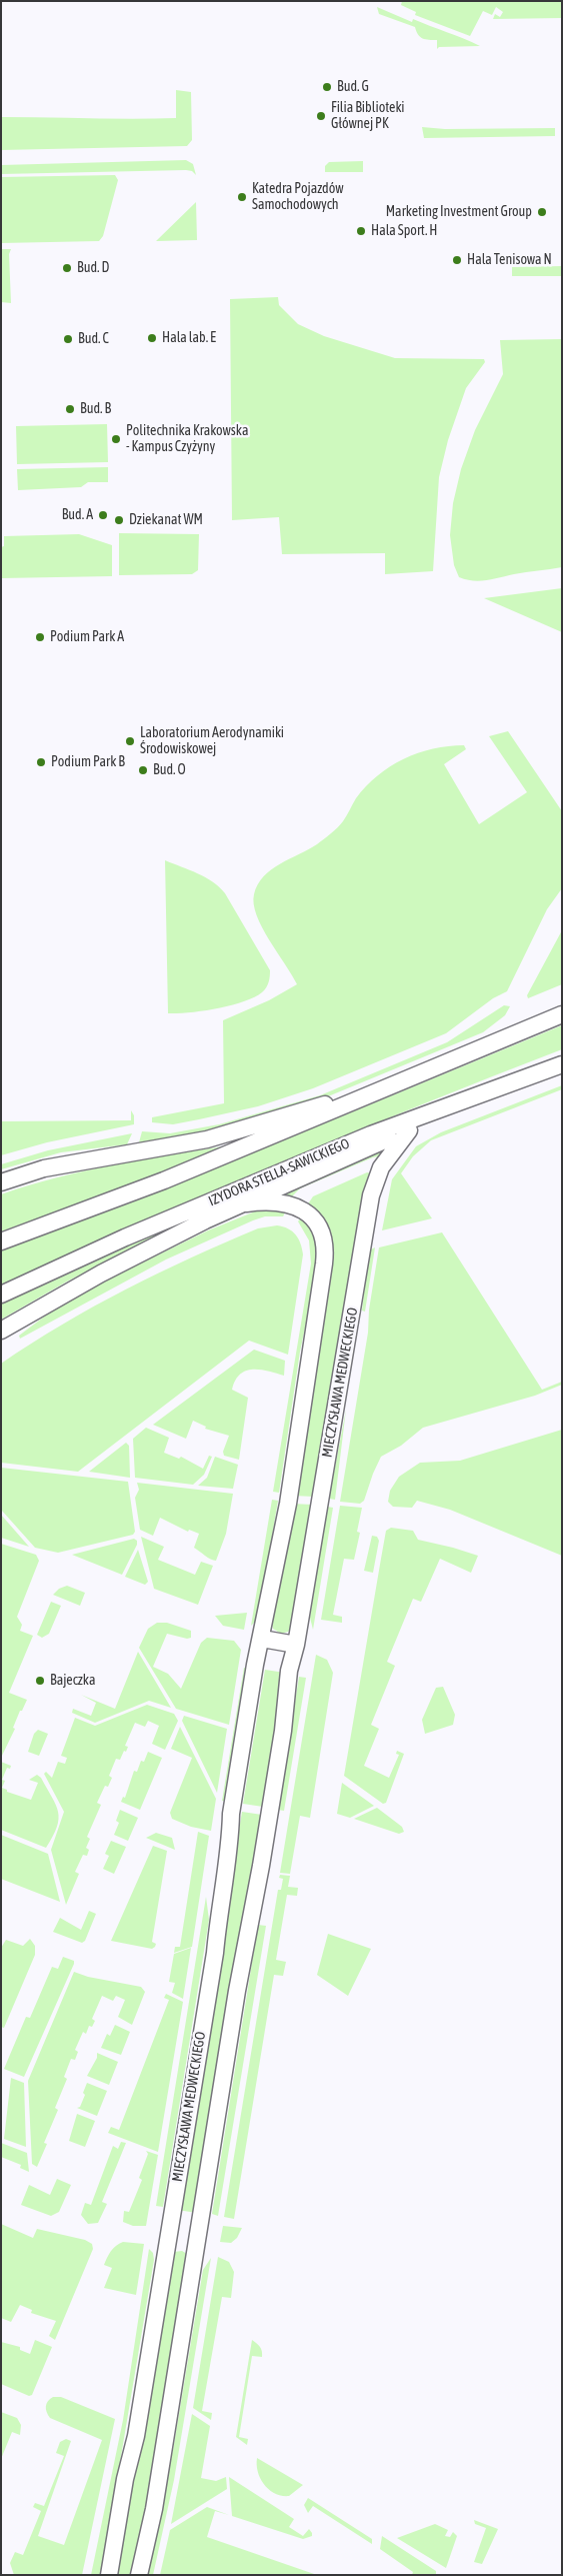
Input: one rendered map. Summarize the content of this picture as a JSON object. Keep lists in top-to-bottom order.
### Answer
{
  "streets": {
    "street": ["IZYDORA STELLA-SAWICKIEGO", "MIECZYSŁAWA MEDWECKIEGO"]
  },
  "places": [
    "Bud. G",
    "Filia Biblioteki Głównej PK",
    "Katedra Pojazdów Samochodowych",
    "Marketing Investment Group",
    "Hala Sport. H",
    "Hala Tenisowa N",
    "Bud. D",
    "Hala lab. E",
    "Bud. C",
    "Bud. B",
    "Politechnika Krakowska - Kampus Czyżyny",
    "Bud. A",
    "Dziekanat WM",
    "Podium Park A",
    "Laboratorium Aerodynamiki Środowiskowej",
    "Podium Park B",
    "Bud. O",
    "Bajeczka"
  ]
}
